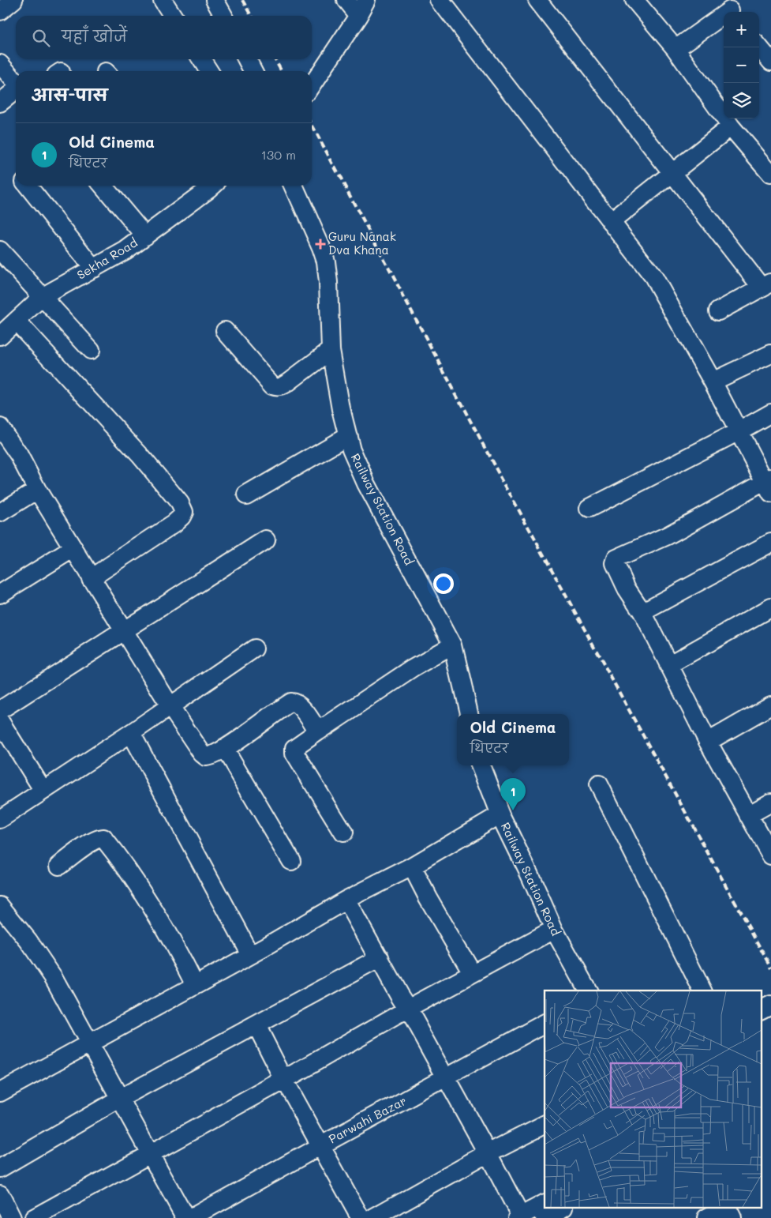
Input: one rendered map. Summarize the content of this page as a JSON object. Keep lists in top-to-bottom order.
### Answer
{
  "streets": {
    "street": ["Sekha Road", "Railway Station Road", "Parwahi Bazar"]
  },
  "places": {
    "health": ["Guru Nanak Dva Khana"]
  },
  "page": {
    "map_buttons": ["+", "−"],
    "search": "यहाँ खोजें",
    "heading": "आस-पास",
    "list": [
      {
        "mark": "1",
        "name": "Old Cinema",
        "note": "थिएटर",
        "value": "130 m"
      }
    ],
    "popup": ["Old Cinema", "थिएटर"],
    "pins": "1"
  }
}
